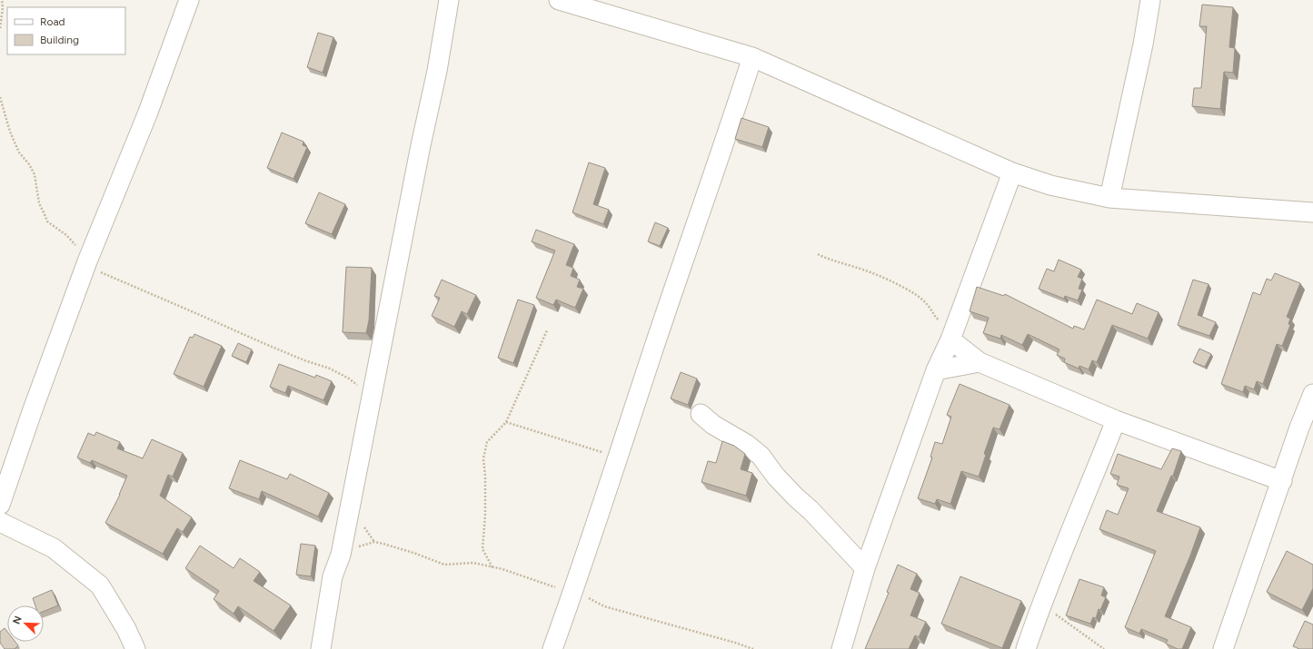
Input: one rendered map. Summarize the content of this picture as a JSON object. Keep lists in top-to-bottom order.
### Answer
{
  "legend": ["Road", "Building"],
  "north": "top left"
}
